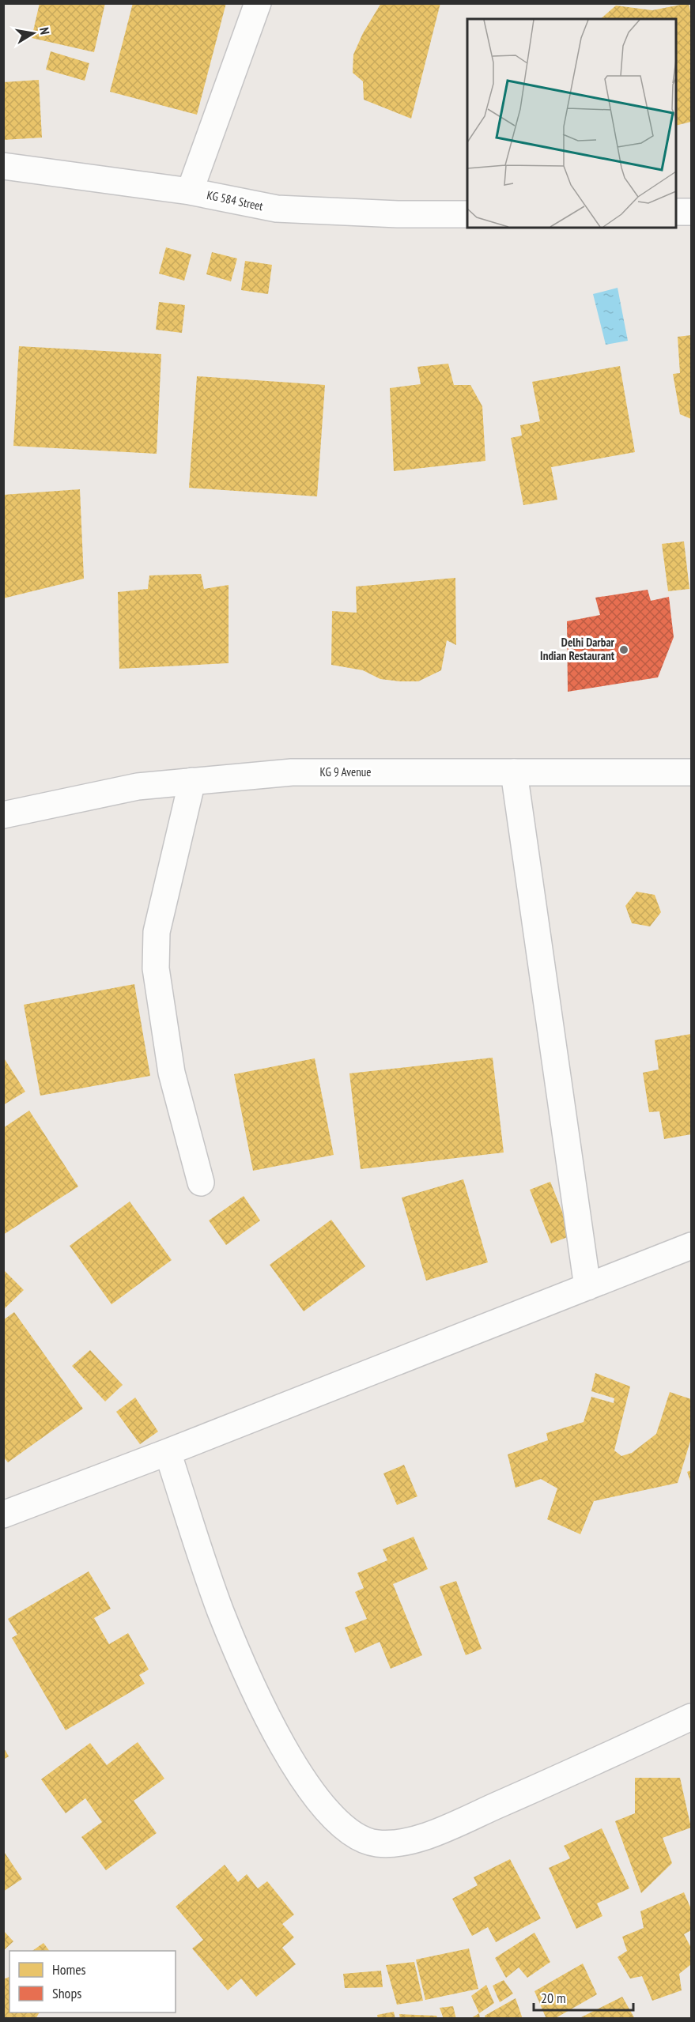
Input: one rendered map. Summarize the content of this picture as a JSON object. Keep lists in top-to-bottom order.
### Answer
{
  "streets": {
    "street": ["KG 584 Street", "KG 9 Avenue"]
  },
  "places": ["Delhi Darbar Indian Restaurant"],
  "legend": ["Homes", "Shops"],
  "scale_bar": "20 m",
  "north": "right"
}
